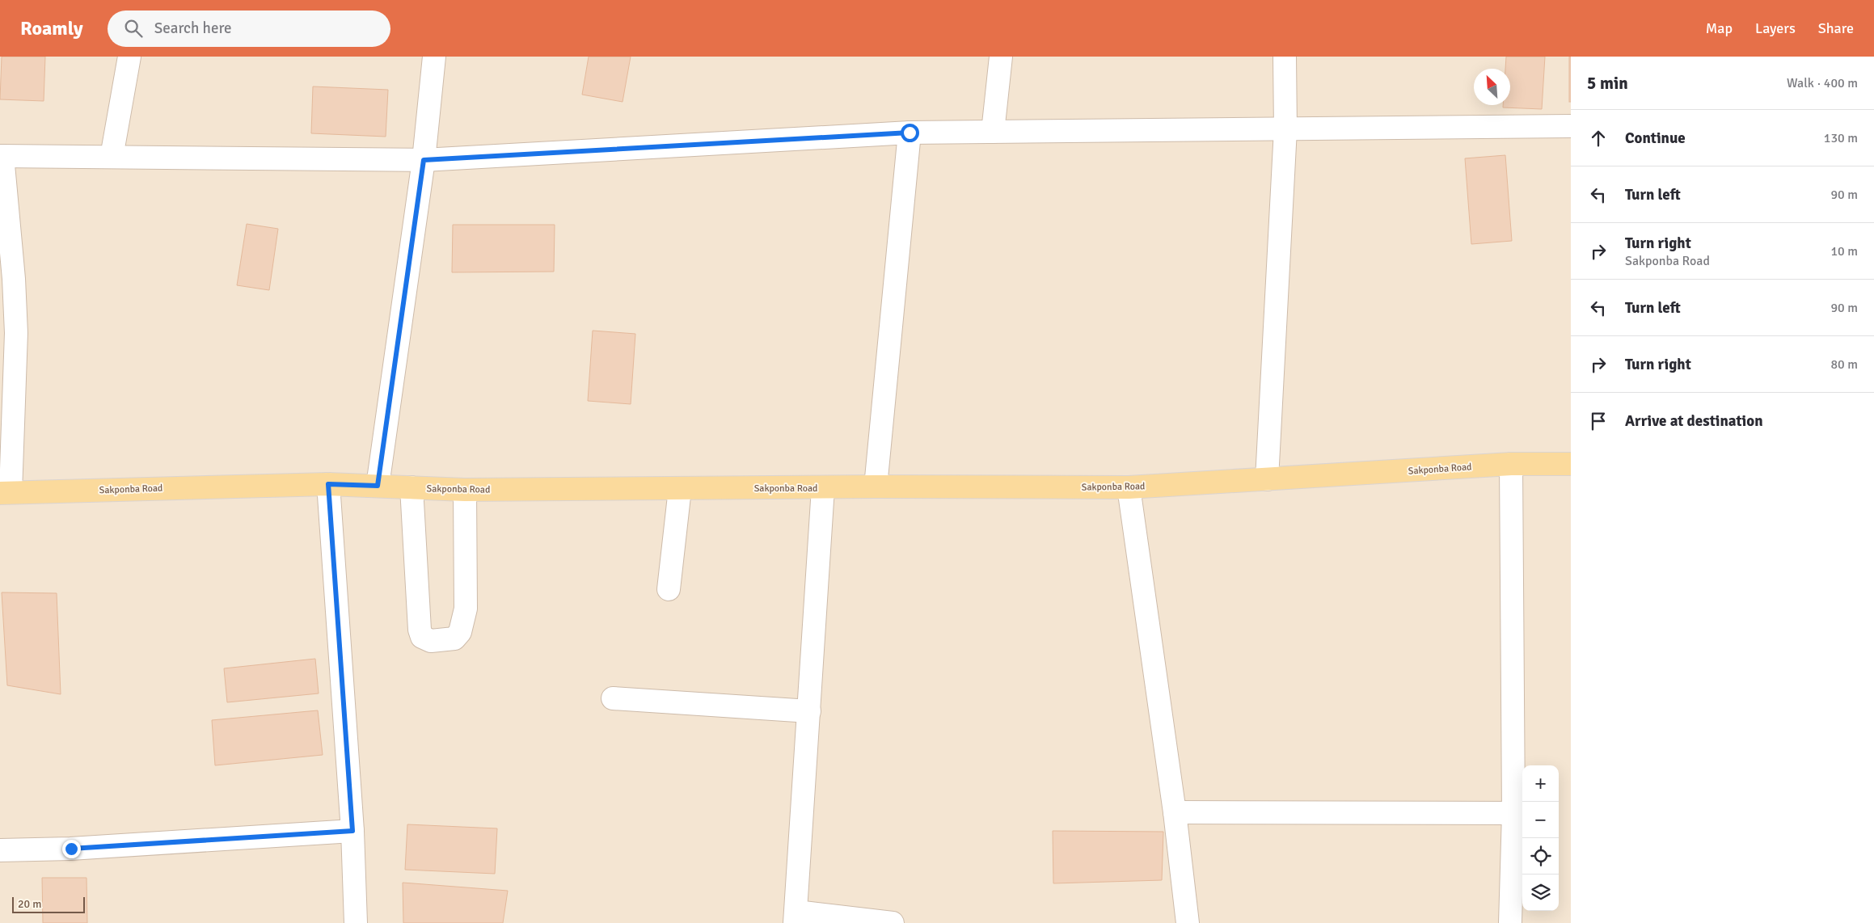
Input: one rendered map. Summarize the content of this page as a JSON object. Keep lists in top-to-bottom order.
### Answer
{
  "streets": {
    "main road": ["Sakponba Road"]
  },
  "scale_bar": "20 m",
  "north": "top left",
  "page": {
    "header": "Roamly",
    "search": "Search here",
    "nav": ["Map", "Layers", "Share"],
    "heading": ["5 min", "Walk · 400 m"],
    "list": [
      ["Continue", "130 m"],
      ["Turn left", "90 m"],
      ["Turn right", "Sakponba Road", "10 m"],
      ["Turn left", "90 m"],
      ["Turn right", "80 m"],
      "Arrive at destination"
    ],
    "map_buttons": ["+", "−"],
    "scale": "20 m"
  }
}
